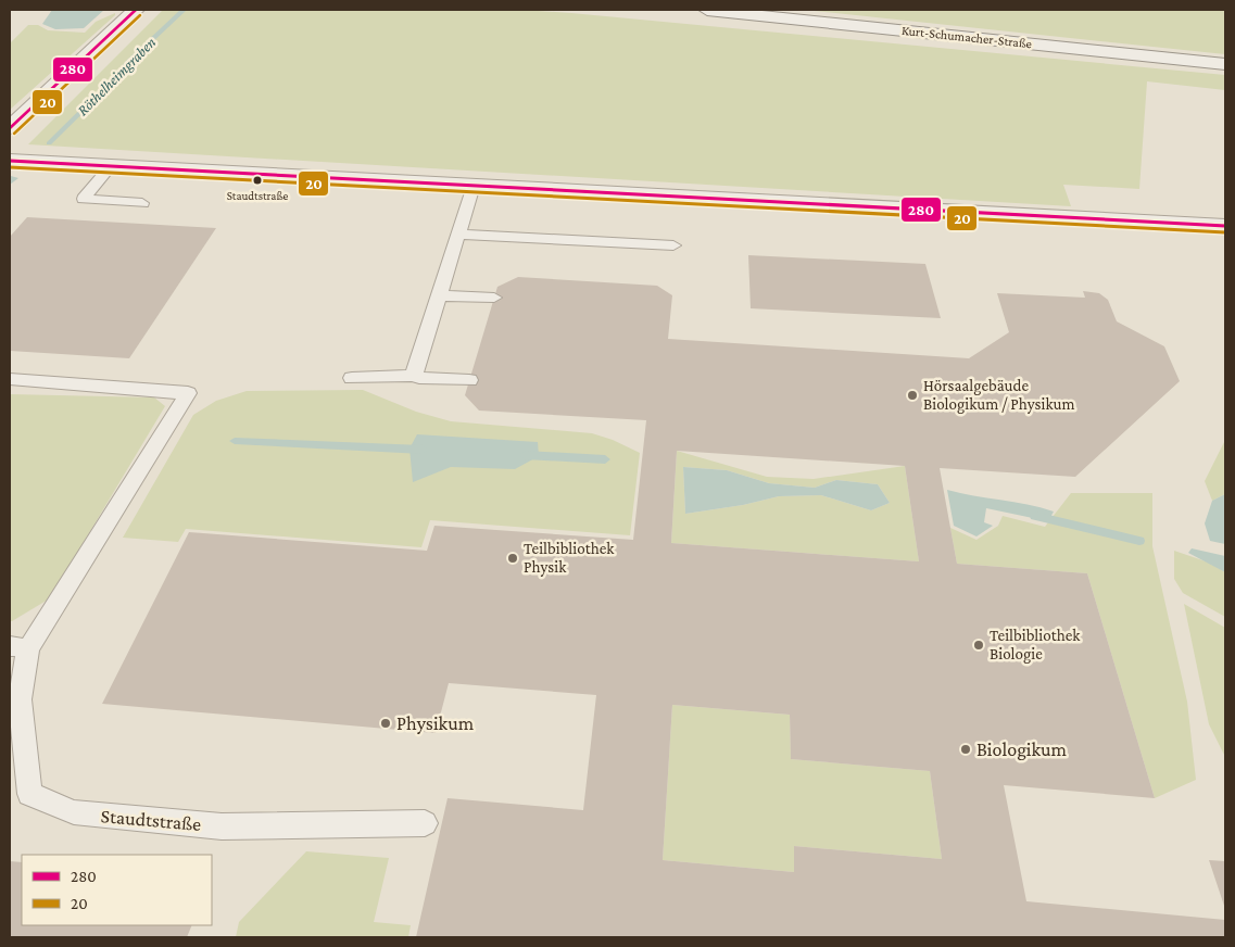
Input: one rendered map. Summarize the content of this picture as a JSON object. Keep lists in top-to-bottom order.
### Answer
{
  "streets": {
    "street": ["Kurt-Schumacher-Straße"],
    "lane": ["Staudtstraße"]
  },
  "water": ["Röthelheimgraben"],
  "places": [
    "Staudtstraße",
    "Hörsaalgebäude Biologikum / Physikum",
    "Teilbibliothek Physik",
    "Teilbibliothek Biologie",
    "Physikum",
    "Biologikum"
  ],
  "lines": ["transit line 280", "transit line 20"],
  "legend": ["280", "20"]
}
